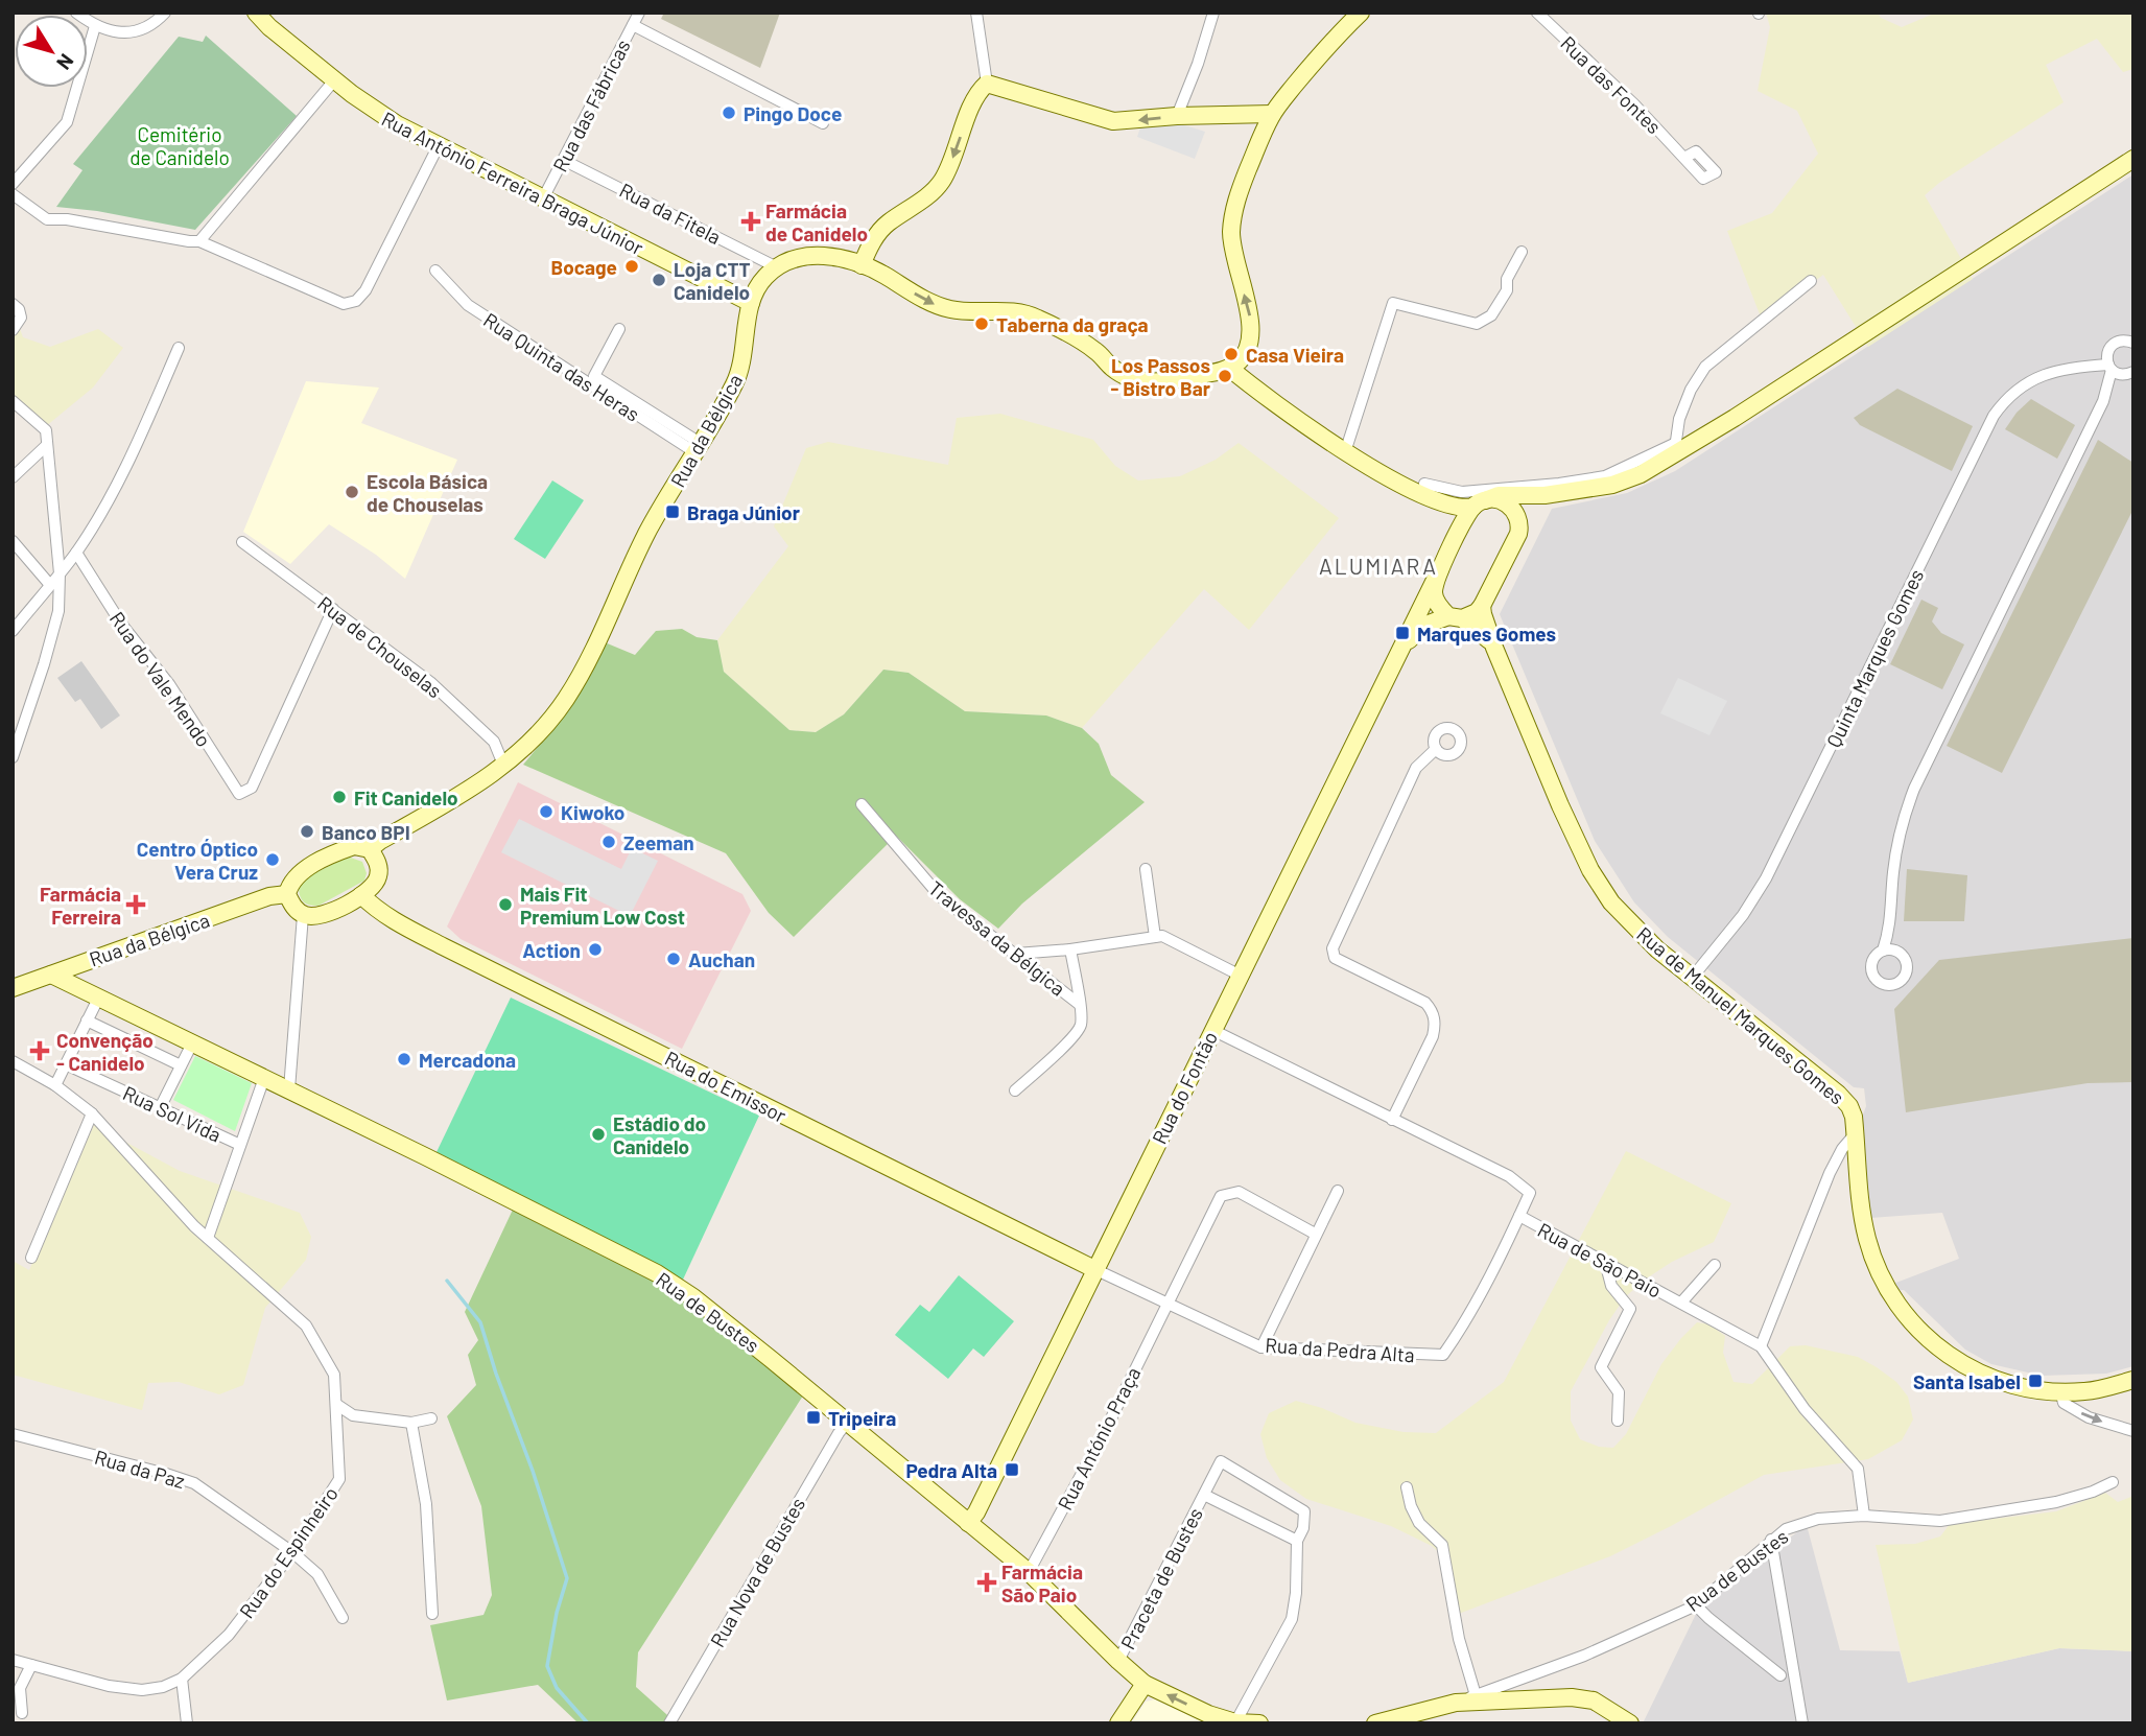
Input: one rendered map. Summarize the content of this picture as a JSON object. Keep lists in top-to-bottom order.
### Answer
{
  "streets": {
    "main road": [
      "Rua António Ferreira Braga Júnior",
      "Rua da Bélgica",
      "Rua de Manuel Marques Gomes",
      "Rua do Emissor",
      "Rua do Fontão",
      "Rua de Bustes"
    ],
    "street": [
      "Rua das Fontes",
      "Rua das Fábricas",
      "Rua da Fitela",
      "Rua Quinta das Heras",
      "Rua de Chouselas",
      "Quinta Marques Gomes",
      "Rua do Vale Mendo",
      "Travessa da Bélgica",
      "Rua Sol Vida",
      "Rua de São Paio",
      "Rua da Pedra Alta",
      "Rua António Praça",
      "Rua da Paz",
      "Rua do Espinheiro",
      "Rua Nova de Bustes",
      "Praceta de Bustes"
    ]
  },
  "crossings": [
    ["Rua das Fábricas", "Rua António Ferreira Braga Júnior"],
    ["Rua das Fábricas", "Rua da Fitela"],
    ["Rua António Ferreira Braga Júnior", "Rua da Bélgica"],
    ["Rua da Fitela", "Rua da Bélgica"],
    ["Rua Quinta das Heras", "Rua da Bélgica"],
    ["Rua da Bélgica", "Rua de Chouselas"],
    ["Rua da Bélgica", "Rua de Bustes"],
    ["Rua de Chouselas", "Rua do Vale Mendo"],
    ["Quinta Marques Gomes", "Rua de Manuel Marques Gomes"],
    ["Rua de Manuel Marques Gomes", "Rua do Fontão"],
    ["Rua do Emissor", "Rua do Fontão"],
    ["Rua do Emissor", "Rua da Pedra Alta"],
    ["Rua do Fontão", "Rua de São Paio"],
    ["Rua do Fontão", "Rua de Bustes"],
    ["Rua do Fontão", "Rua da Pedra Alta"],
    ["Rua de São Paio", "Rua de Bustes"],
    ["Rua de São Paio", "Rua da Pedra Alta"],
    ["Rua de Bustes", "Rua António Praça"],
    ["Rua de Bustes", "Rua Nova de Bustes"],
    ["Rua de Bustes", "Praceta de Bustes"],
    ["Rua da Pedra Alta", "Rua António Praça"],
    ["Rua da Paz", "Rua do Espinheiro"]
  ],
  "districts": ["ALUMIARA"],
  "parks": ["Cemitério de Canidelo"],
  "places": {
    "other": [
      "Pingo Doce",
      "Bocage",
      "Loja CTT Canidelo",
      "Taberna da graça",
      "Casa Vieira",
      "Los Passos - Bistro Bar",
      "Escola Básica de Chouselas",
      "Fit Canidelo",
      "Kiwoko",
      "Banco BPI",
      "Zeeman",
      "Centro Óptico Vera Cruz",
      "Mais Fit Premium Low Cost",
      "Action",
      "Auchan",
      "Mercadona",
      "Estádio do Canidelo"
    ],
    "health": [
      "Farmácia de Canidelo",
      "Farmácia Ferreira",
      "Convenção - Canidelo",
      "Farmácia São Paio"
    ],
    "transit": [
      "Braga Júnior",
      "Marques Gomes",
      "Santa Isabel",
      "Tripeira",
      "Pedra Alta"
    ]
  },
  "north": "bottom right"
}
